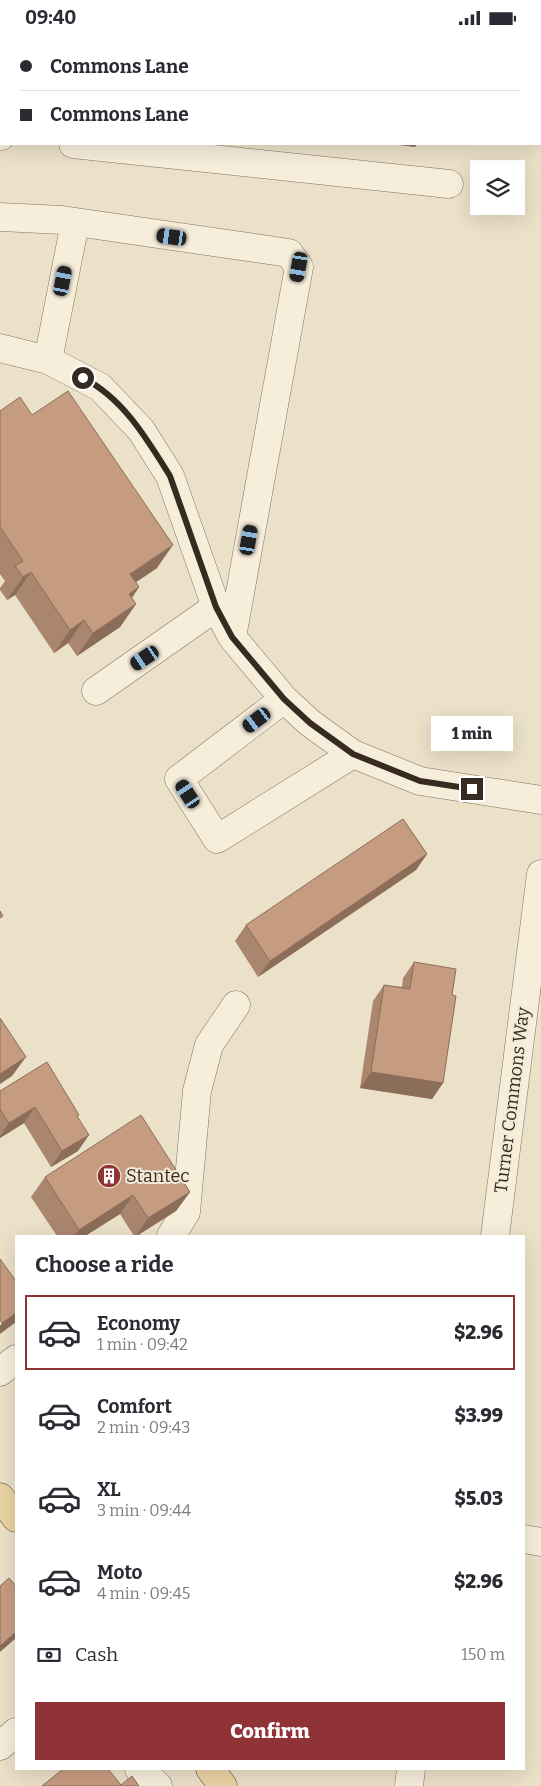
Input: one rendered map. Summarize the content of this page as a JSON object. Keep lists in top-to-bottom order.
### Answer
{
  "streets": {
    "street": ["Turner Commons Way"]
  },
  "places": {
    "building": ["Stantec"]
  },
  "page": {
    "status": "09:40",
    "banner": ["Commons Lane", "Commons Lane"],
    "bubble": "1 min",
    "heading": "Choose a ride",
    "list": [
      {
        "name": "Economy",
        "note": "1 min · 09:42",
        "value": "$2.96"
      },
      {
        "name": "Comfort",
        "note": "2 min · 09:43",
        "value": "$3.99"
      },
      {
        "name": "XL",
        "note": "3 min · 09:44",
        "value": "$5.03"
      },
      {
        "name": "Moto",
        "note": "4 min · 09:45",
        "value": "$2.96"
      }
    ],
    "pay": ["Cash", "150 m"],
    "buttons": "Confirm"
  }
}
